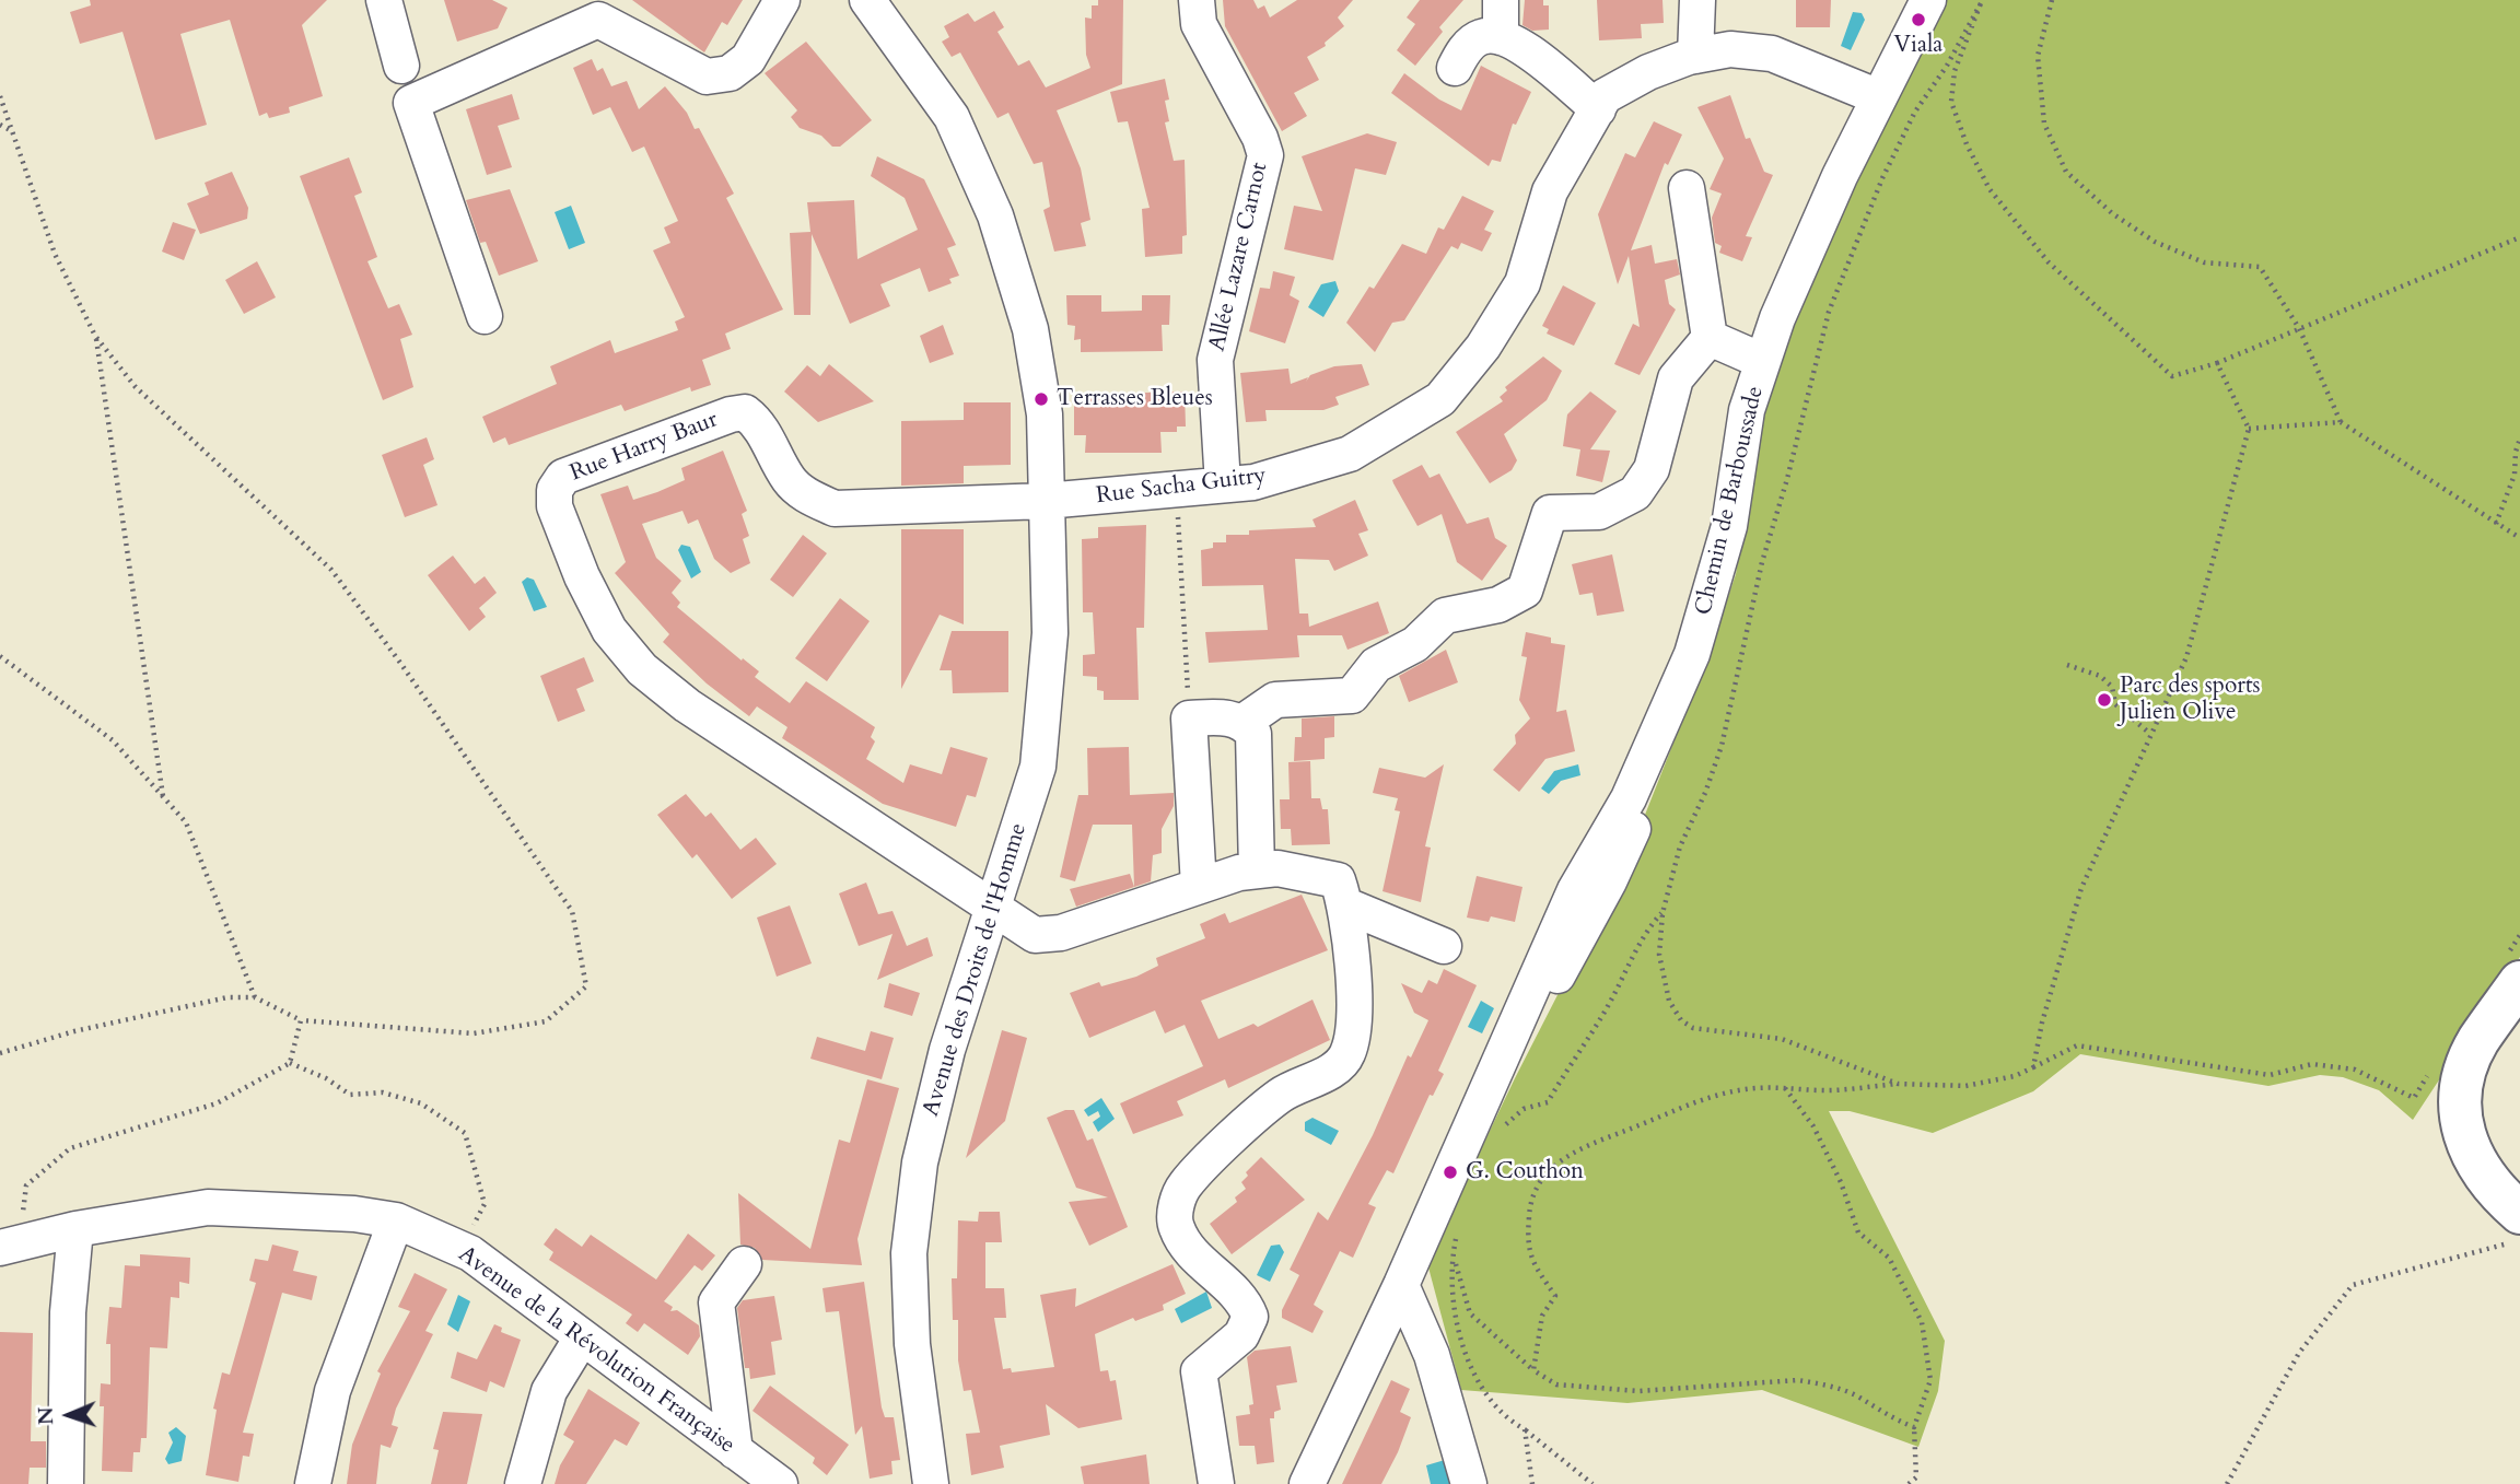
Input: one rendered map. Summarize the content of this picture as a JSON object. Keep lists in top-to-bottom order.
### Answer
{
  "streets": {
    "street": [
      "Allée Lazare Carnot",
      "Rue Harry Baur",
      "Rue Sacha Guitry",
      "Chemin de Barboussade",
      "Avenue des Droits de l'Homme",
      "Avenue de la Révolution Française"
    ]
  },
  "crossings": [
    ["Allée Lazare Carnot", "Rue Sacha Guitry"],
    ["Rue Harry Baur", "Rue Sacha Guitry"],
    ["Rue Harry Baur", "Avenue des Droits de l'Homme"],
    ["Rue Sacha Guitry", "Chemin de Barboussade"],
    ["Rue Sacha Guitry", "Avenue des Droits de l'Homme"]
  ],
  "places": [
    "Viala",
    "Terrasses Bleues",
    "Parc des sports Julien Olive",
    "G. Couthon"
  ],
  "north": "left"
}
